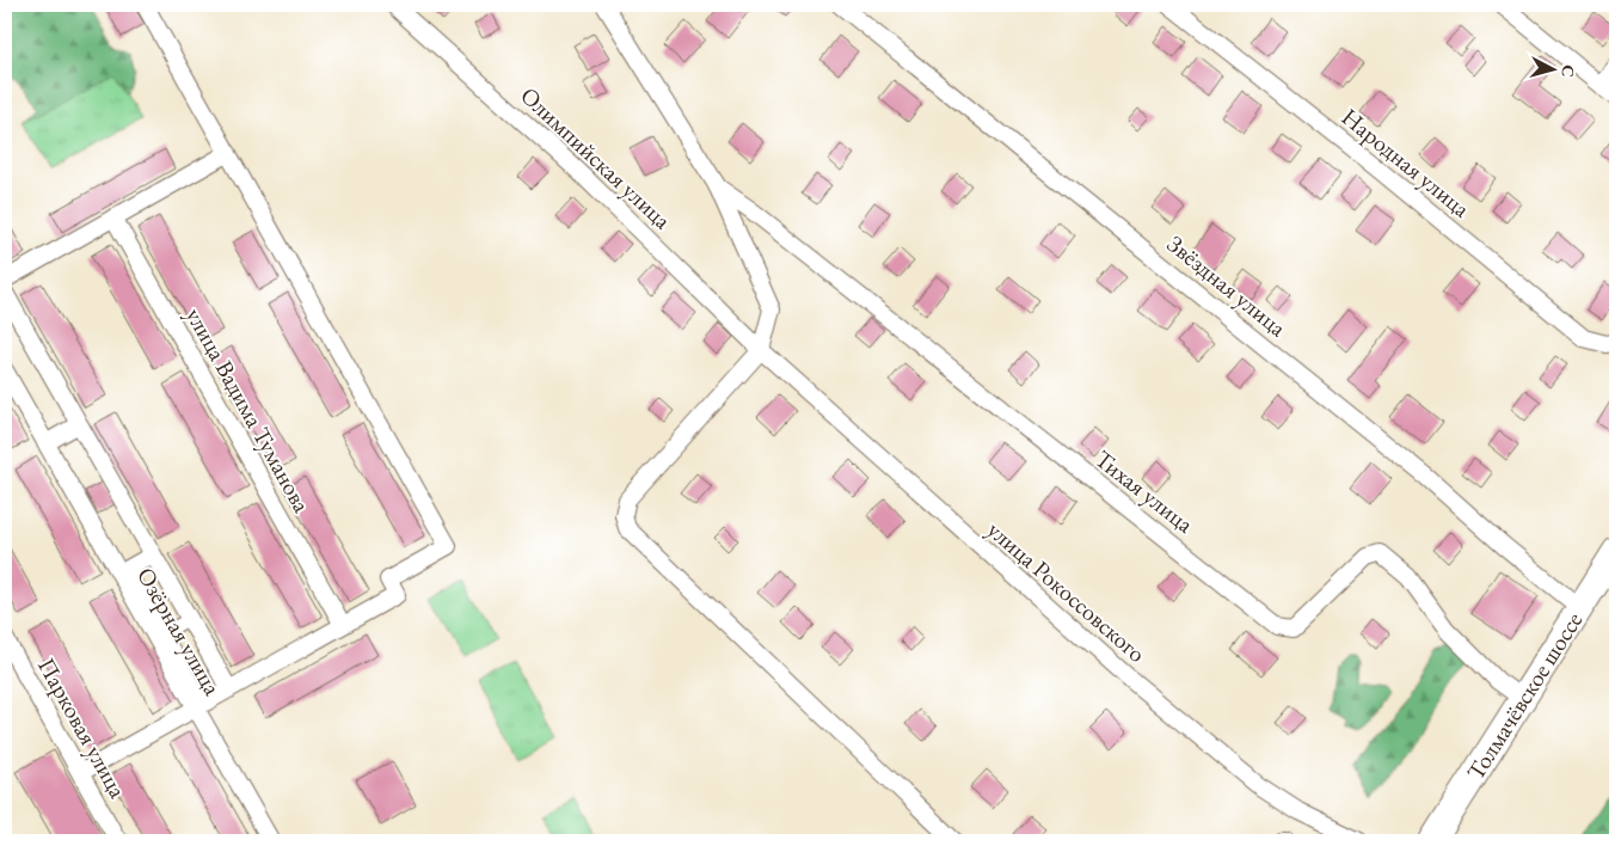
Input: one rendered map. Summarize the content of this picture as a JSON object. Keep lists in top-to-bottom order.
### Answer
{
  "streets": {
    "main road": ["Толмачёвское шоссе"],
    "street": [
      "Олимпийская улица",
      "Народная улица",
      "Звёздная улица",
      "улица Вадима Туманова",
      "Тихая улица",
      "улица Рокоссовского",
      "Озёрная улица",
      "Парковая улица"
    ]
  },
  "crossings": [
    ["Олимпийская улица", "улица Рокоссовского"],
    ["Звёздная улица", "Толмачёвское шоссе"],
    ["Тихая улица", "Толмачёвское шоссе"]
  ],
  "north": "right"
}
